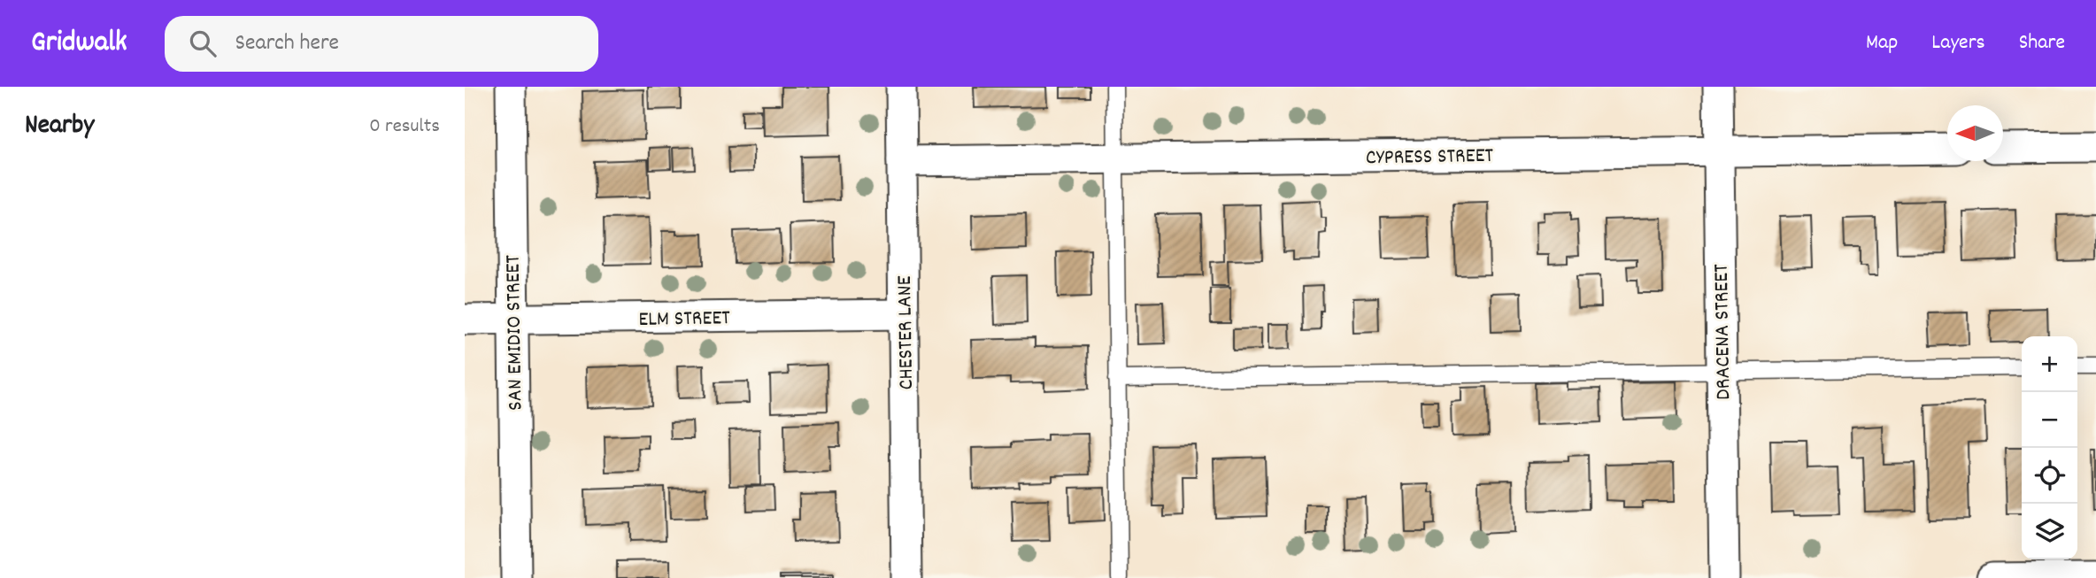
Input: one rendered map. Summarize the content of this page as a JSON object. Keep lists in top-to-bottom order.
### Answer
{
  "streets": {
    "street": [
      "CYPRESS STREET",
      "ELM STREET",
      "DRACENA STREET",
      "SAN EMIDIO STREET",
      "CHESTER LANE"
    ]
  },
  "crossings": [
    ["CYPRESS STREET", "DRACENA STREET"],
    ["CYPRESS STREET", "CHESTER LANE"],
    ["ELM STREET", "SAN EMIDIO STREET"],
    ["ELM STREET", "CHESTER LANE"]
  ],
  "north": "left",
  "page": {
    "header": "Gridwalk",
    "search": "Search here",
    "nav": ["Map", "Layers", "Share"],
    "heading": ["Nearby", "0 results"],
    "map_buttons": ["+", "−"]
  }
}
